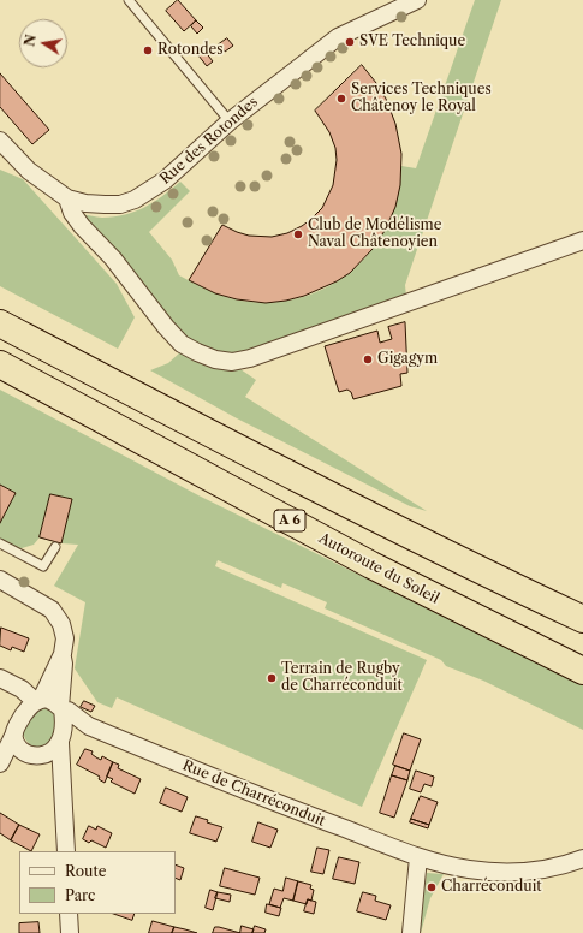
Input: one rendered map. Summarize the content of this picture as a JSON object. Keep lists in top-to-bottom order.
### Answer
{
  "streets": {
    "highway": ["A 6", "Autoroute du Soleil"],
    "street": ["Rue des Rotondes", "Rue de Charréconduit"]
  },
  "places": [
    "SVE Technique",
    "Rotondes",
    "Services Techniques Châtenoy le Royal",
    "Club de Modélisme Naval Châtenoyien",
    "Gigagym",
    "Terrain de Rugby de Charréconduit",
    "Charréconduit"
  ],
  "legend": ["Route", "Parc"],
  "north": "left"
}
